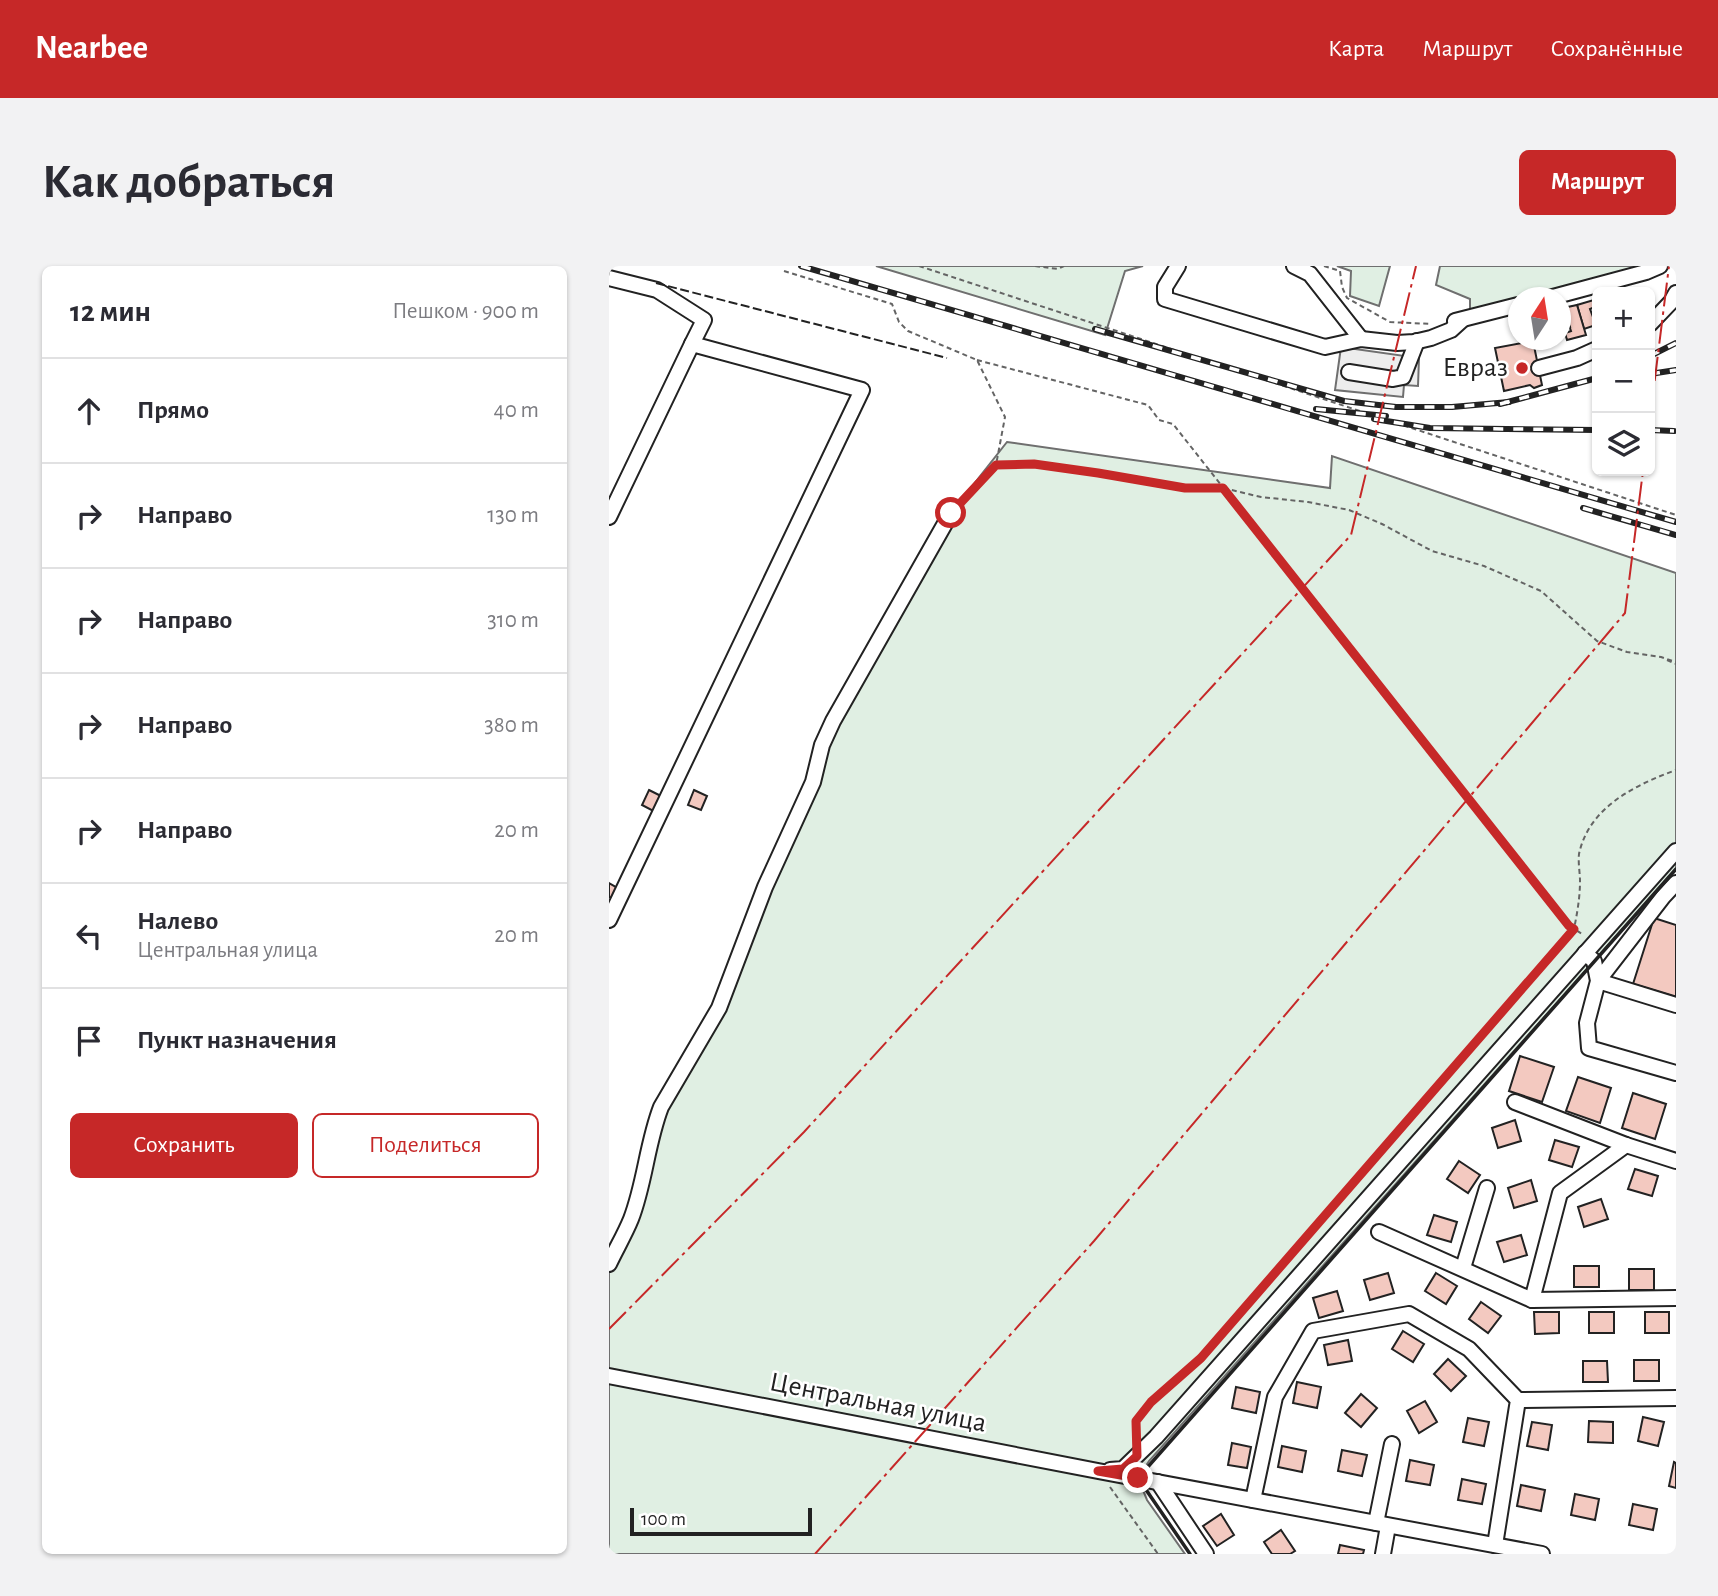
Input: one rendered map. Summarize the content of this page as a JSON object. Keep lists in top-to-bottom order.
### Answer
{
  "streets": {
    "street": ["Центральная улица"]
  },
  "places": ["Евраз"],
  "scale_bar": "100 m",
  "north": "top",
  "page": {
    "header": "Nearbee",
    "nav": ["Карта", "Маршрут", "Сохранённые"],
    "buttons": [
      "Маршрут",
      ["Сохранить", "Поделиться"]
    ],
    "title": "Как добраться",
    "heading": ["12 мин", "Пешком · 900 m"],
    "map_buttons": ["+", "−"],
    "list": [
      ["Прямо", "40 m"],
      ["Направо", "130 m"],
      ["Направо", "310 m"],
      ["Направо", "380 m"],
      ["Направо", "20 m"],
      ["Налево", "Центральная улица", "20 m"],
      "Пункт назначения"
    ],
    "scale": "100 m"
  }
}
